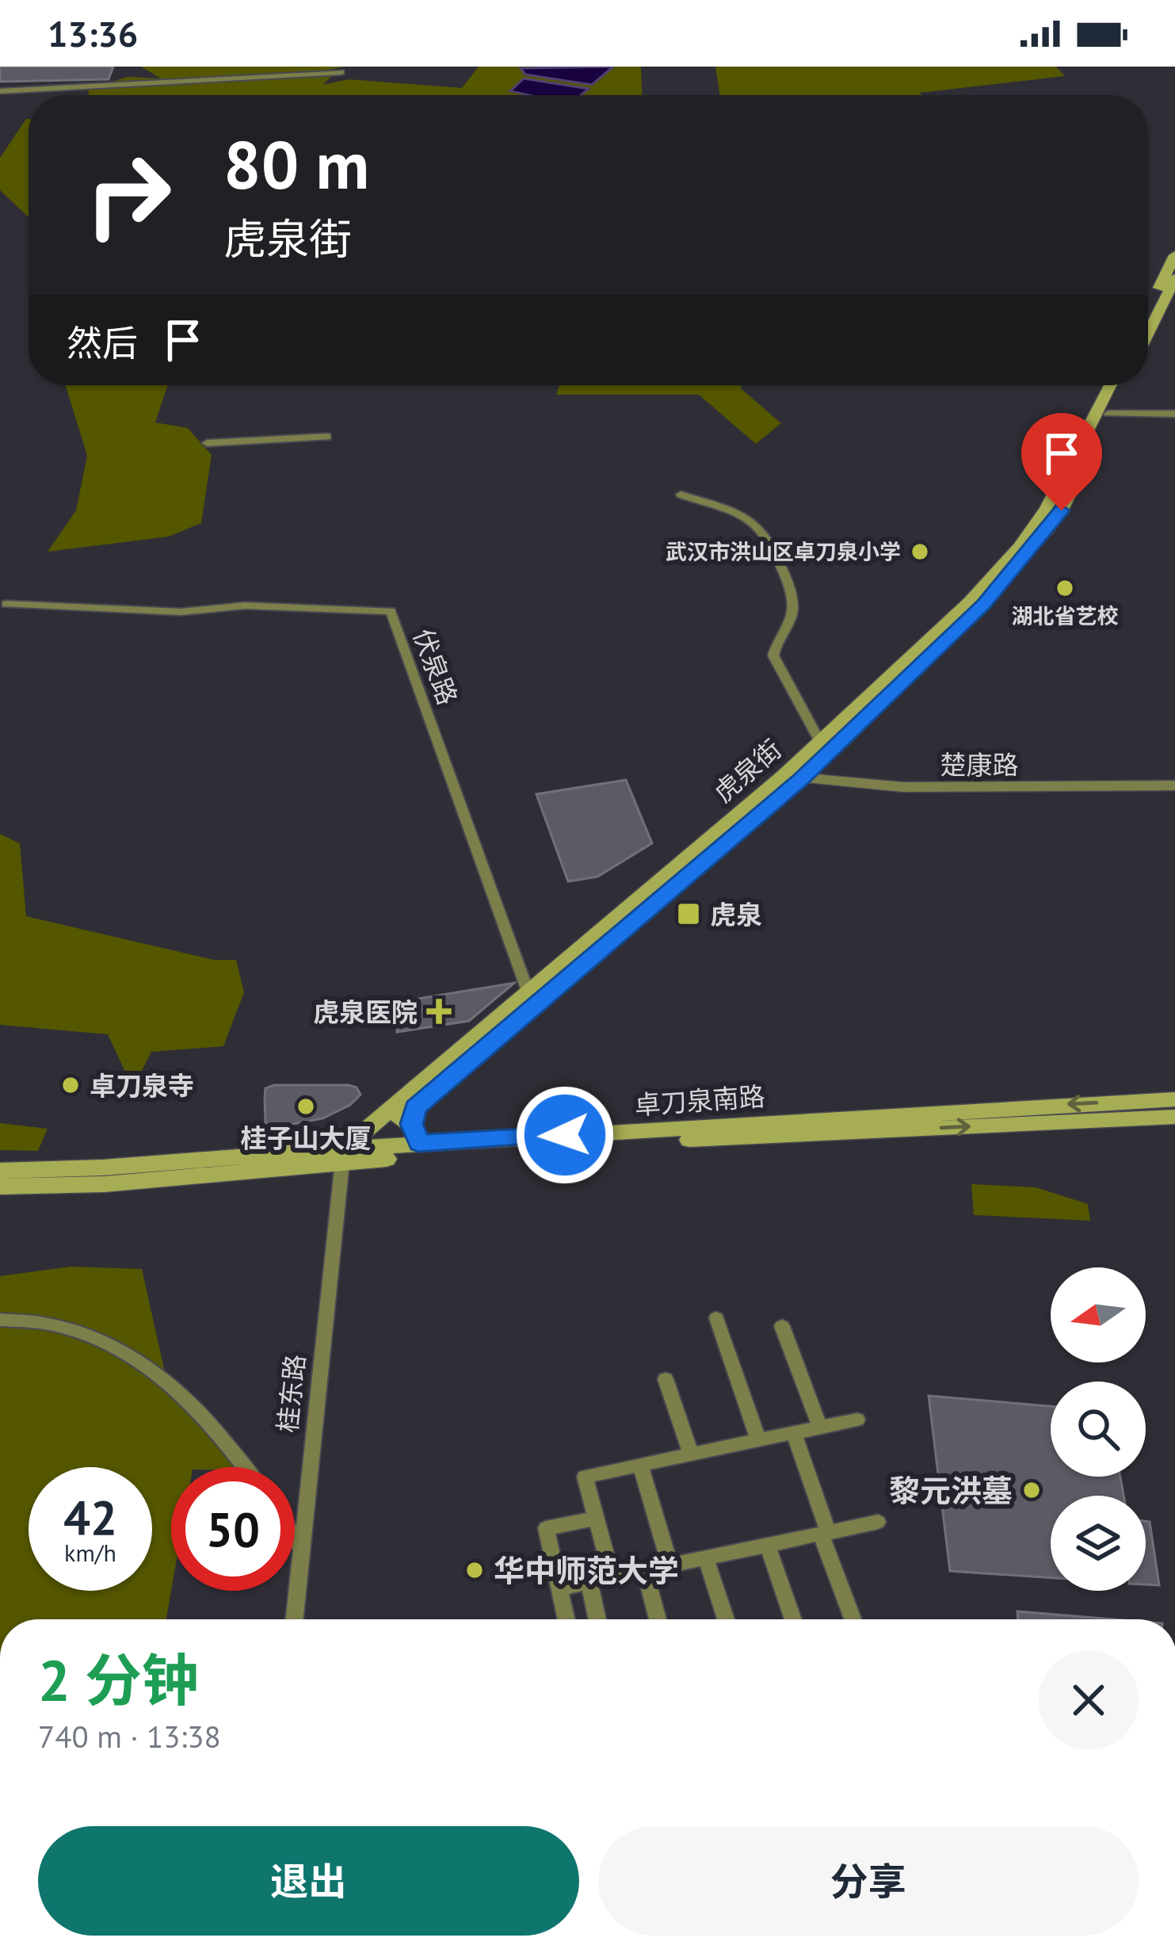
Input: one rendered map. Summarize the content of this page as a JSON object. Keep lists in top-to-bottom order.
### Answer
{
  "streets": {
    "main road": ["虎泉街", "卓刀泉南路"],
    "street": ["伏泉路", "楚康路", "桂东路"]
  },
  "crossings": [
    ["伏泉路", "虎泉街"],
    ["楚康路", "虎泉街"],
    ["虎泉街", "卓刀泉南路"],
    ["虎泉街", "桂东路"],
    ["卓刀泉南路", "桂东路"]
  ],
  "places": {
    "other": [
      "武汉市洪山区卓刀泉小学",
      "湖北省艺校",
      "卓刀泉寺",
      "桂子山大厦",
      "黎元洪墓",
      "华中师范大学"
    ],
    "transit": ["虎泉"],
    "health": ["虎泉医院"]
  },
  "north": "left",
  "page": {
    "status": "13:36",
    "turn": ["80 m", "虎泉街"],
    "then": "然后",
    "speed": "42 km/h",
    "limit": "50",
    "heading": ["2 分钟", "740 m · 13:38"],
    "buttons": ["退出", "分享"]
  }
}
